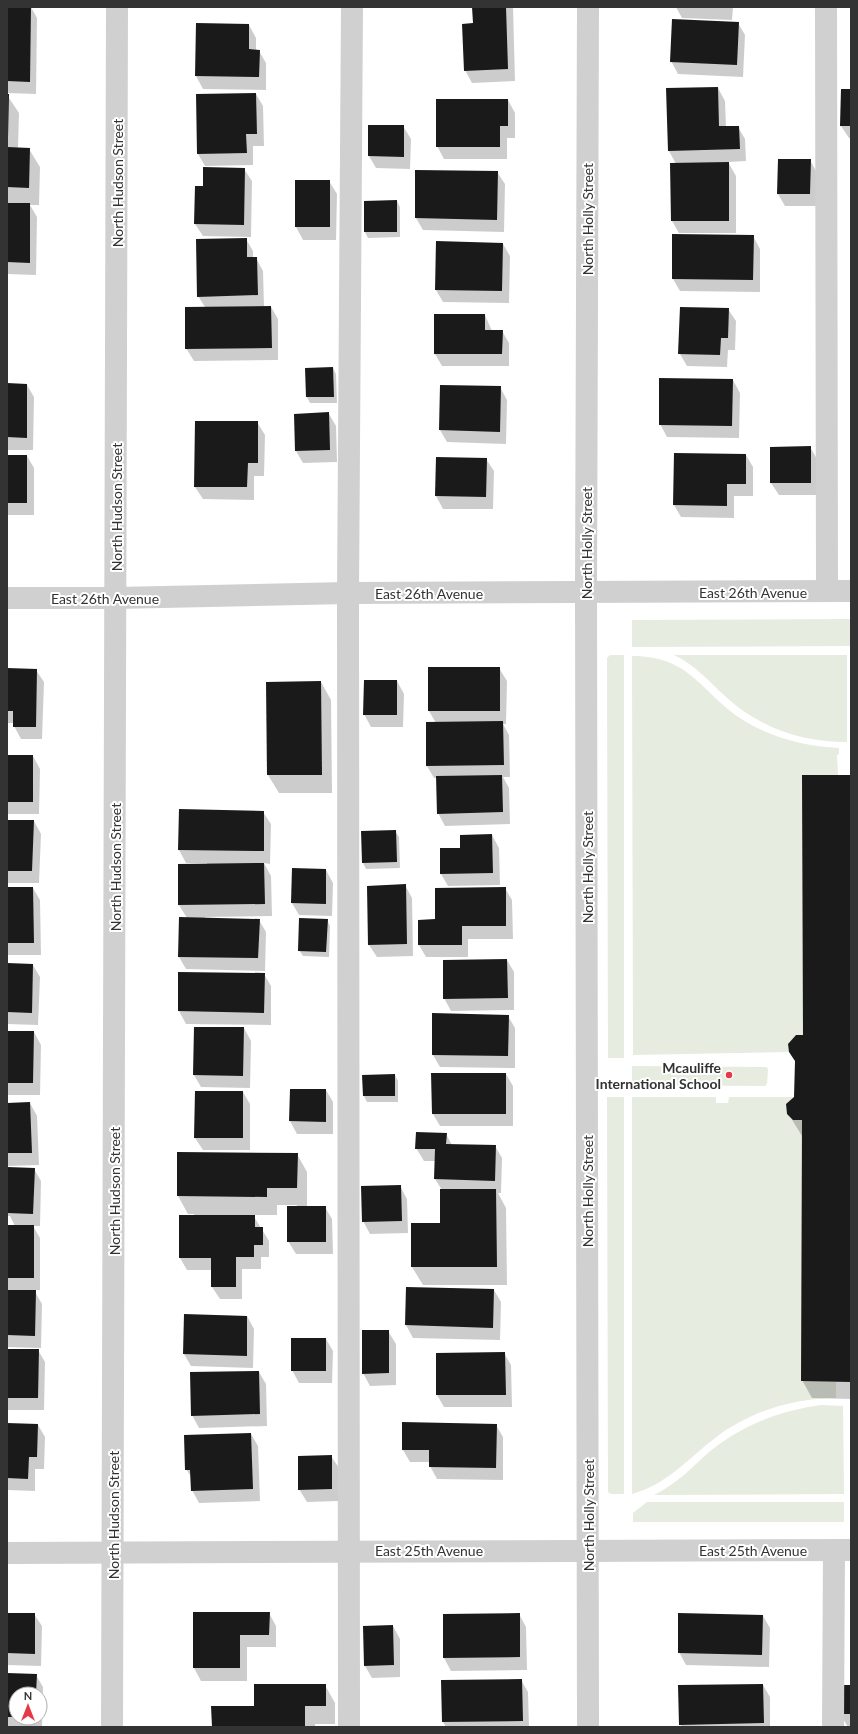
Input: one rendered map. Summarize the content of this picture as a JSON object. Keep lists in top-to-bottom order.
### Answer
{
  "streets": {
    "street": [
      "North Hudson Street",
      "North Holly Street",
      "East 26th Avenue",
      "East 25th Avenue"
    ]
  },
  "crossings": [
    ["North Hudson Street", "East 26th Avenue"],
    ["North Hudson Street", "East 25th Avenue"],
    ["North Holly Street", "East 26th Avenue"],
    ["North Holly Street", "East 25th Avenue"]
  ],
  "places": ["Mcauliffe International School"],
  "north": "top"
}
